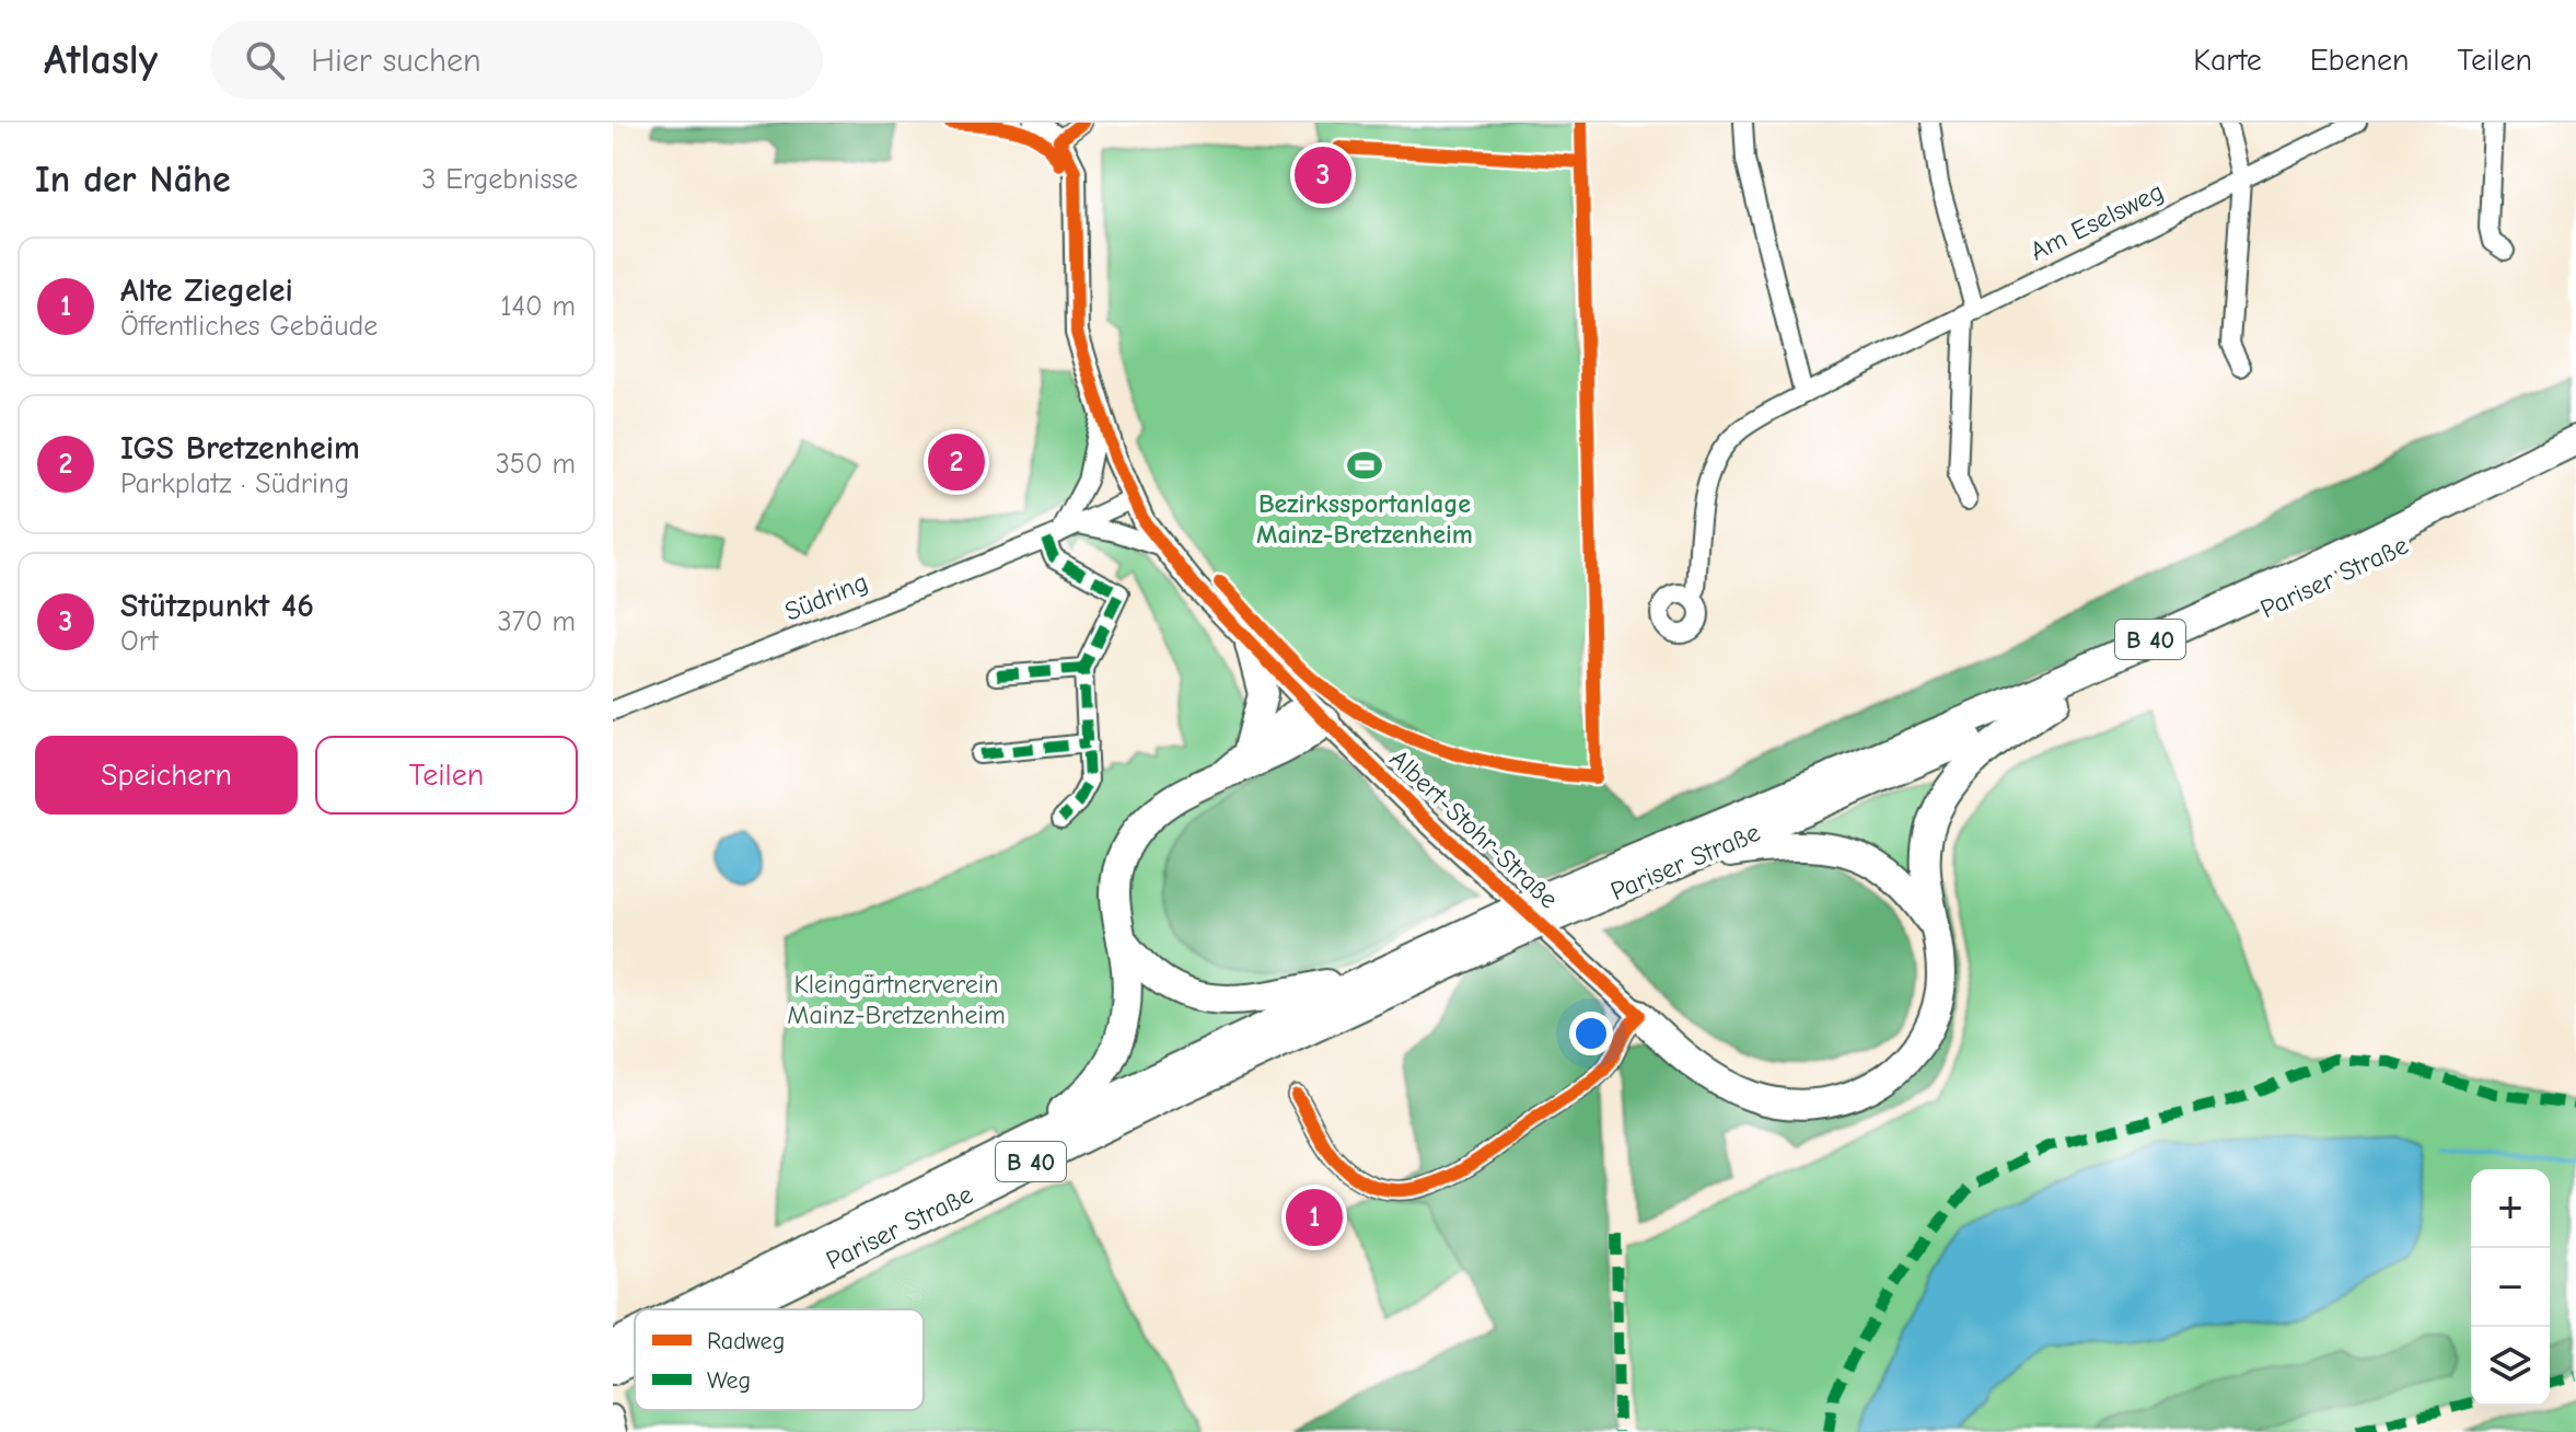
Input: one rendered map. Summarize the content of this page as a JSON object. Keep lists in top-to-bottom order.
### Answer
{
  "streets": {
    "highway": ["Pariser Straße", "B 40"],
    "street": ["Am Eselsweg", "Südring", "Albert-Stohr-Straße"]
  },
  "crossings": [
    ["Pariser Straße", "B 40"],
    ["Südring", "Albert-Stohr-Straße"],
    ["B 40", "Albert-Stohr-Straße"]
  ],
  "parks": ["Kleingärtnerverein Mainz-Bretzenheim"],
  "places": {
    "sports": ["Bezirkssportanlage Mainz-Bretzenheim"]
  },
  "legend": ["Radweg", "Weg"],
  "page": {
    "header": "Atlasly",
    "search": "Hier suchen",
    "nav": ["Karte", "Ebenen", "Teilen"],
    "heading": ["In der Nähe", "3 Ergebnisse"],
    "pins": ["3", "2", "1"],
    "list": [
      {
        "mark": "1",
        "name": "Alte Ziegelei",
        "note": "Öffentliches Gebäude",
        "value": "140 m"
      },
      {
        "mark": "2",
        "name": "IGS Bretzenheim",
        "note": "Parkplatz · Südring",
        "value": "350 m"
      },
      {
        "mark": "3",
        "name": "Stützpunkt 46",
        "note": "Ort",
        "value": "370 m"
      }
    ],
    "buttons": ["Speichern", "Teilen"],
    "map_buttons": ["+", "−"]
  }
}
